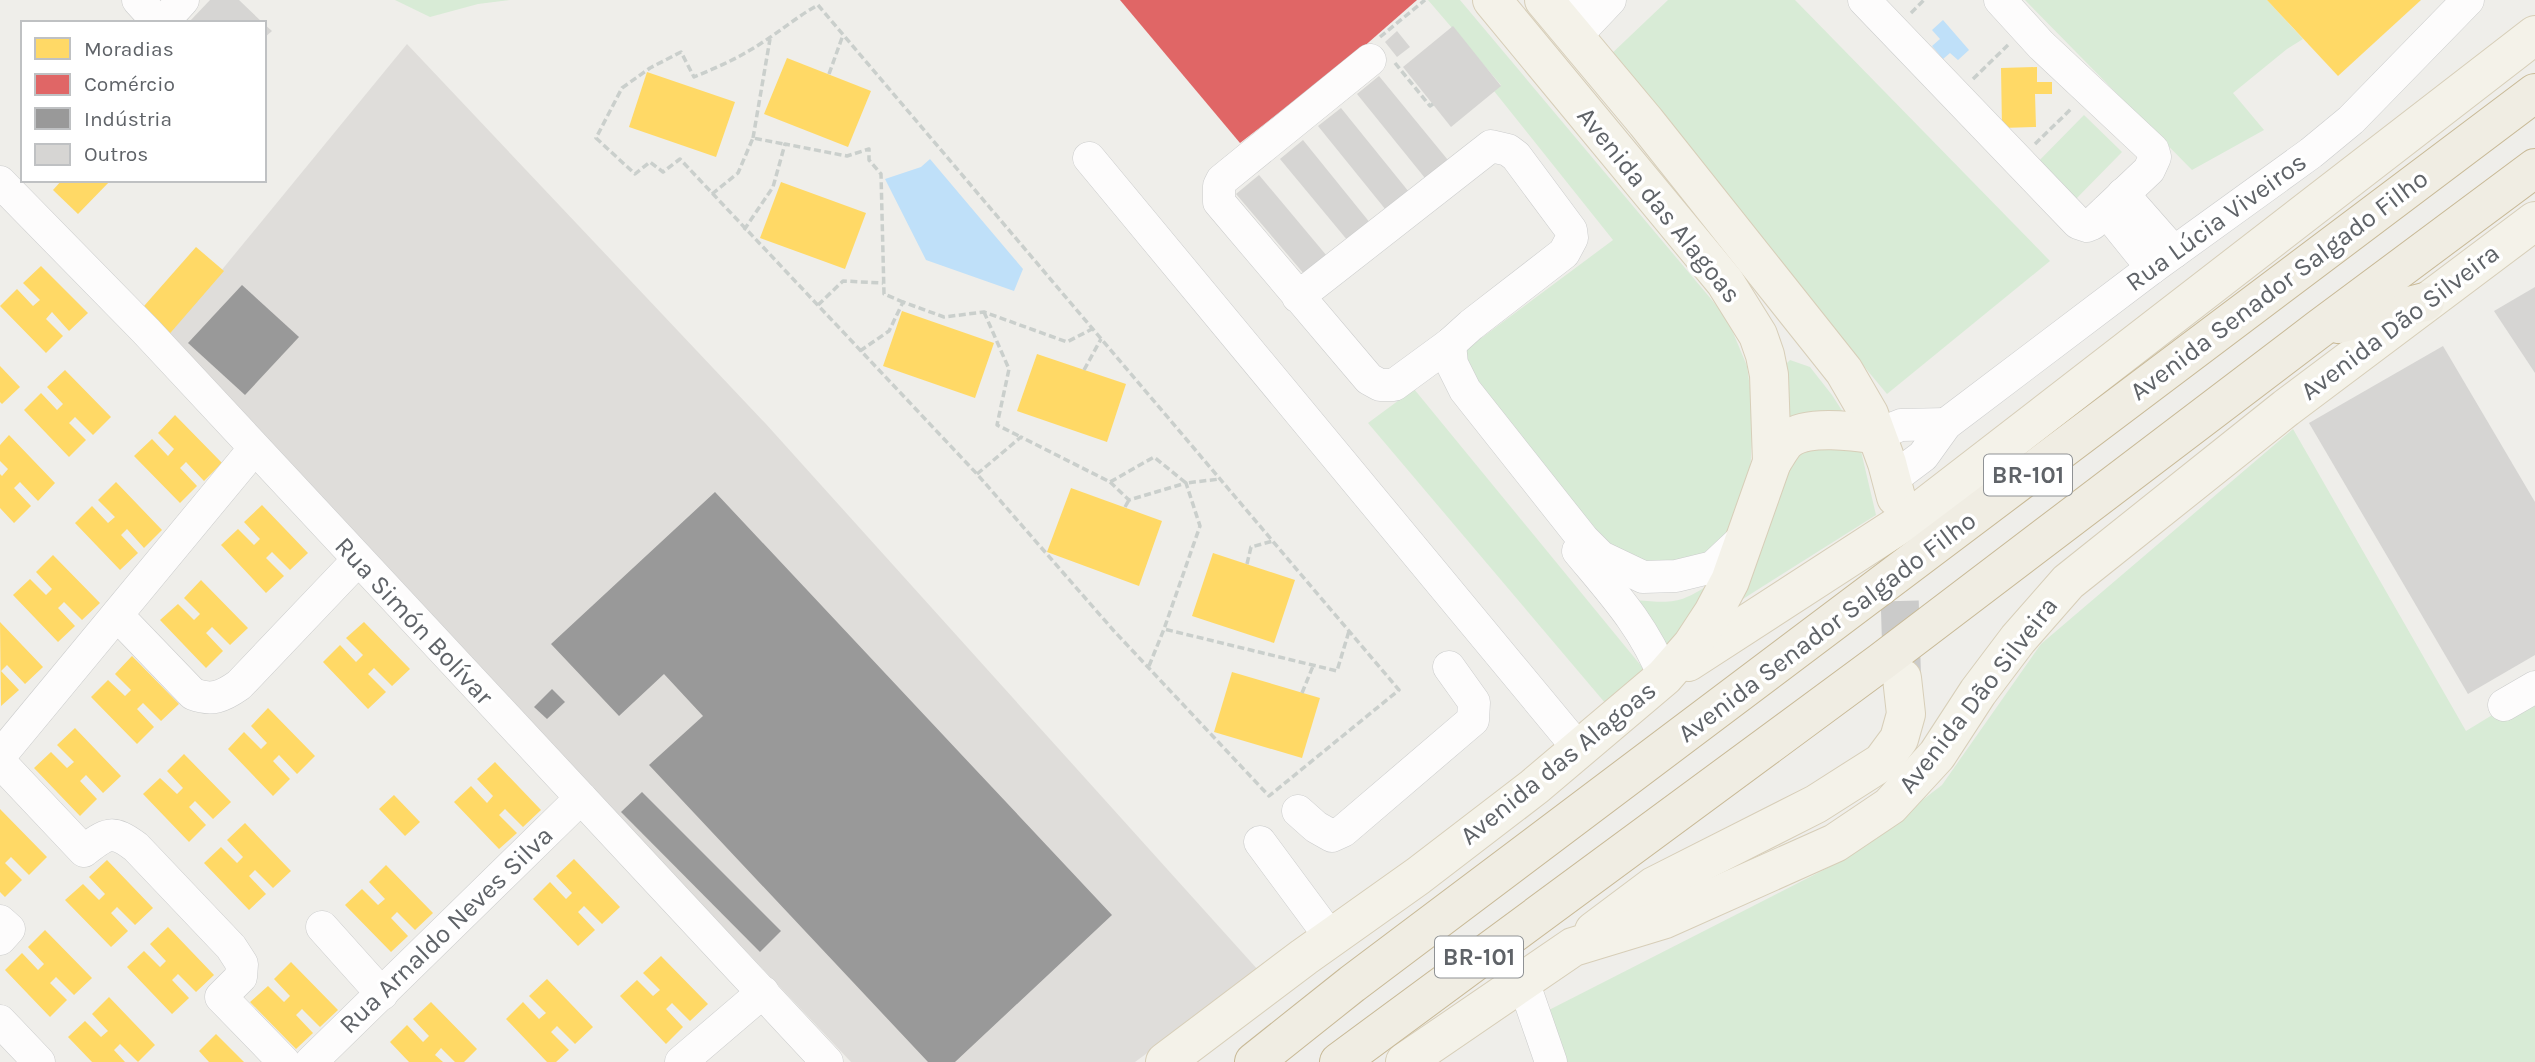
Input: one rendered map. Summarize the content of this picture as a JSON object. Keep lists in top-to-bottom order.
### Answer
{
  "streets": {
    "highway": ["Avenida Senador Salgado Filho", "BR-101"],
    "main road": ["Avenida das Alagoas", "Avenida Dão Silveira"],
    "street": ["Rua Lúcia Viveiros", "Rua Simón Bolívar", "Rua Arnaldo Neves Silva"]
  },
  "crossings": [
    ["Avenida das Alagoas", "Rua Lúcia Viveiros"],
    ["Avenida das Alagoas", "Avenida Senador Salgado Filho"],
    ["Rua Simón Bolívar", "Rua Arnaldo Neves Silva"]
  ],
  "legend": [
    "Moradias",
    "Comércio",
    "Indústria",
    "Outros"
  ]
}
